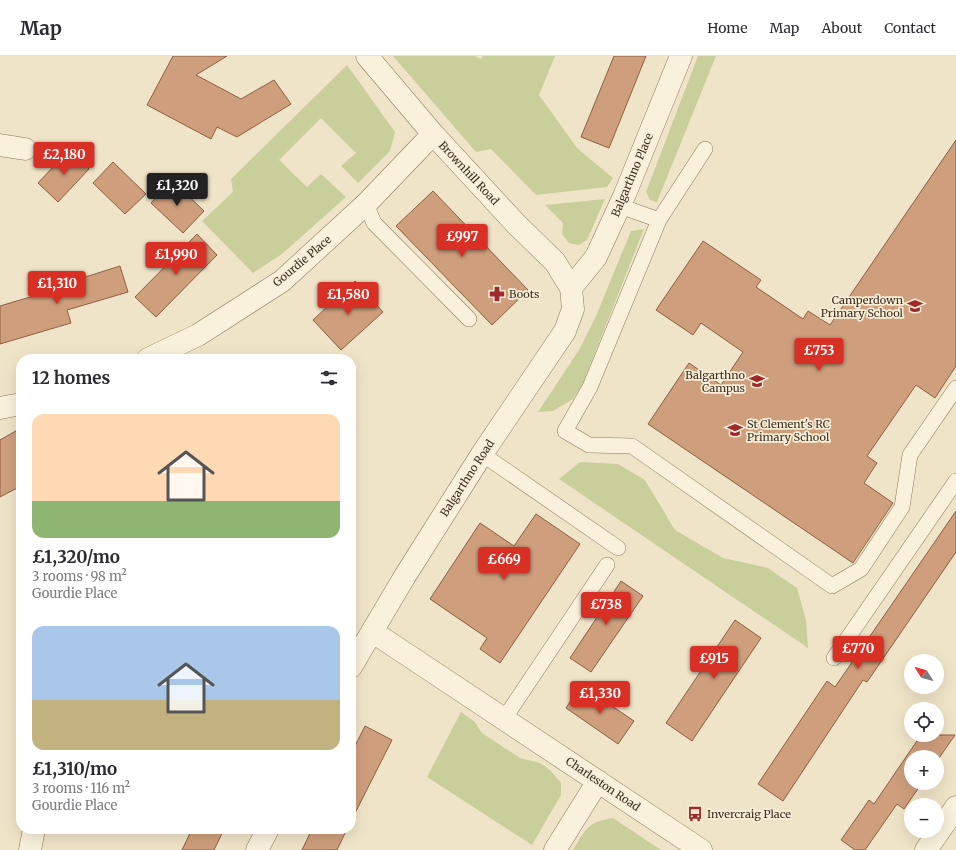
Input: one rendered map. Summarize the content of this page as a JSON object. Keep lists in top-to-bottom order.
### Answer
{
  "streets": {
    "street": [
      "Brownhill Road",
      "Balgarthno Place",
      "Gourdie Place",
      "Balgarthno Road",
      "Charleston Road"
    ]
  },
  "crossings": [
    ["Brownhill Road", "Balgarthno Place"],
    ["Brownhill Road", "Gourdie Place"],
    ["Brownhill Road", "Balgarthno Road"],
    ["Balgarthno Place", "Balgarthno Road"],
    ["Balgarthno Road", "Charleston Road"]
  ],
  "places": {
    "pharmacy": ["Boots"],
    "school or university": ["Camperdown Primary School", "Balgarthno Campus", "St Clement's RC Primary School"],
    "bus stop": ["Invercraig Place"]
  },
  "north": "top left",
  "page": {
    "header": "Map",
    "nav": [
      "Home",
      "Map",
      "About",
      "Contact"
    ],
    "price": [
      "£2,180",
      "£1,320",
      "£997",
      "£1,990",
      "£1,310",
      "£1,580",
      "£753",
      "£669",
      "£738",
      "£770",
      "£915",
      "£1,330"
    ],
    "heading": "12 homes",
    "list": [
      {
        "name": "£1,320/mo",
        "note": "3 rooms · 98 m² · Gourdie Place"
      },
      {
        "name": "£1,310/mo",
        "note": "3 rooms · 116 m² · Gourdie Place"
      }
    ],
    "map_buttons": ["+", "−"]
  }
}
